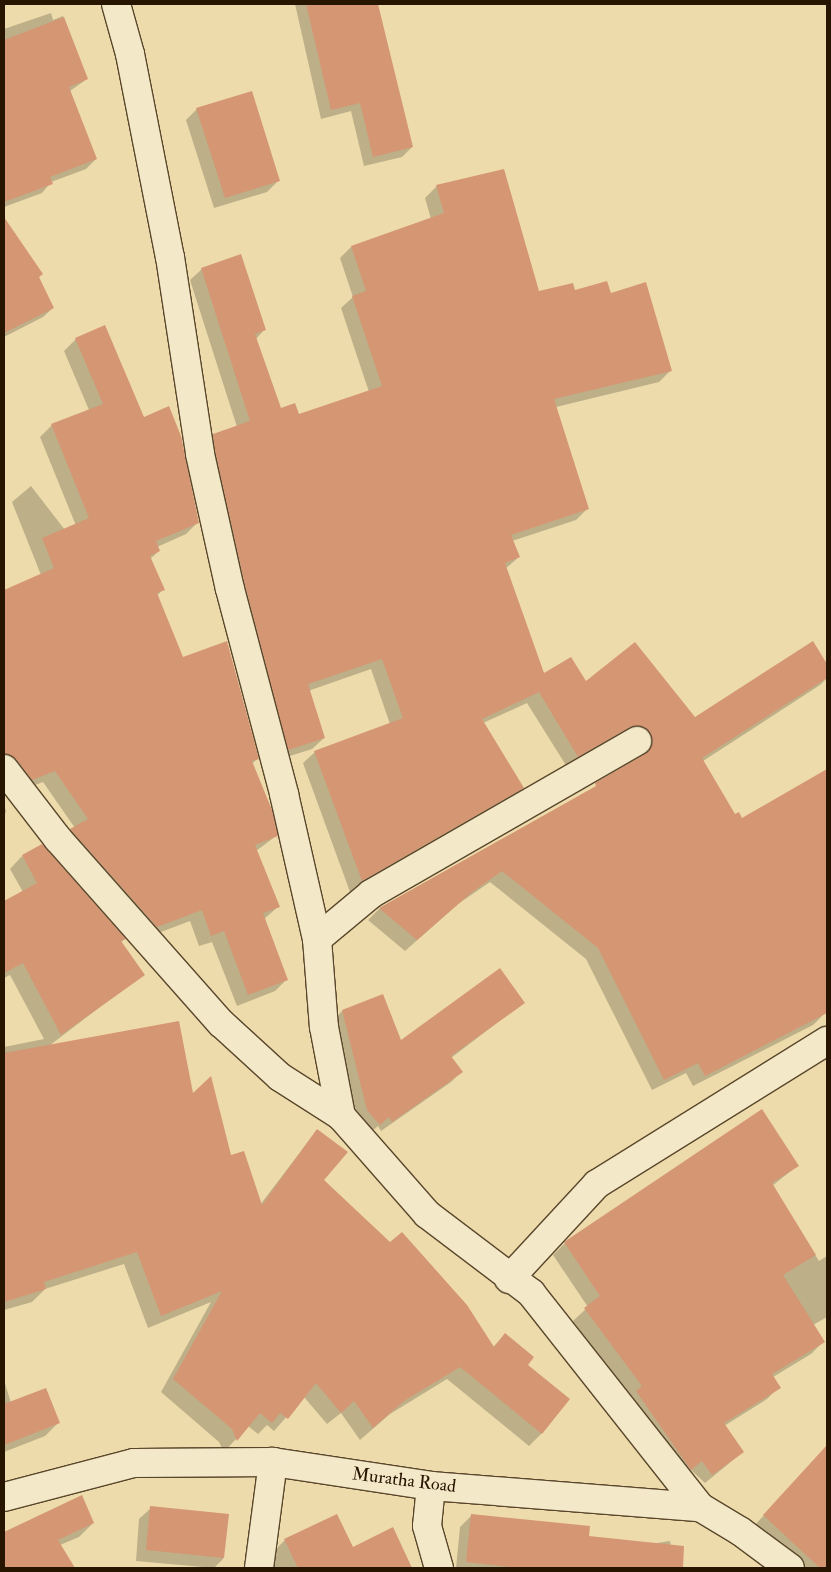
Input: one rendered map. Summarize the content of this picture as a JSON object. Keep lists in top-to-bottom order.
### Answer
{
  "streets": {
    "street": ["Muratha Road"]
  }
}
